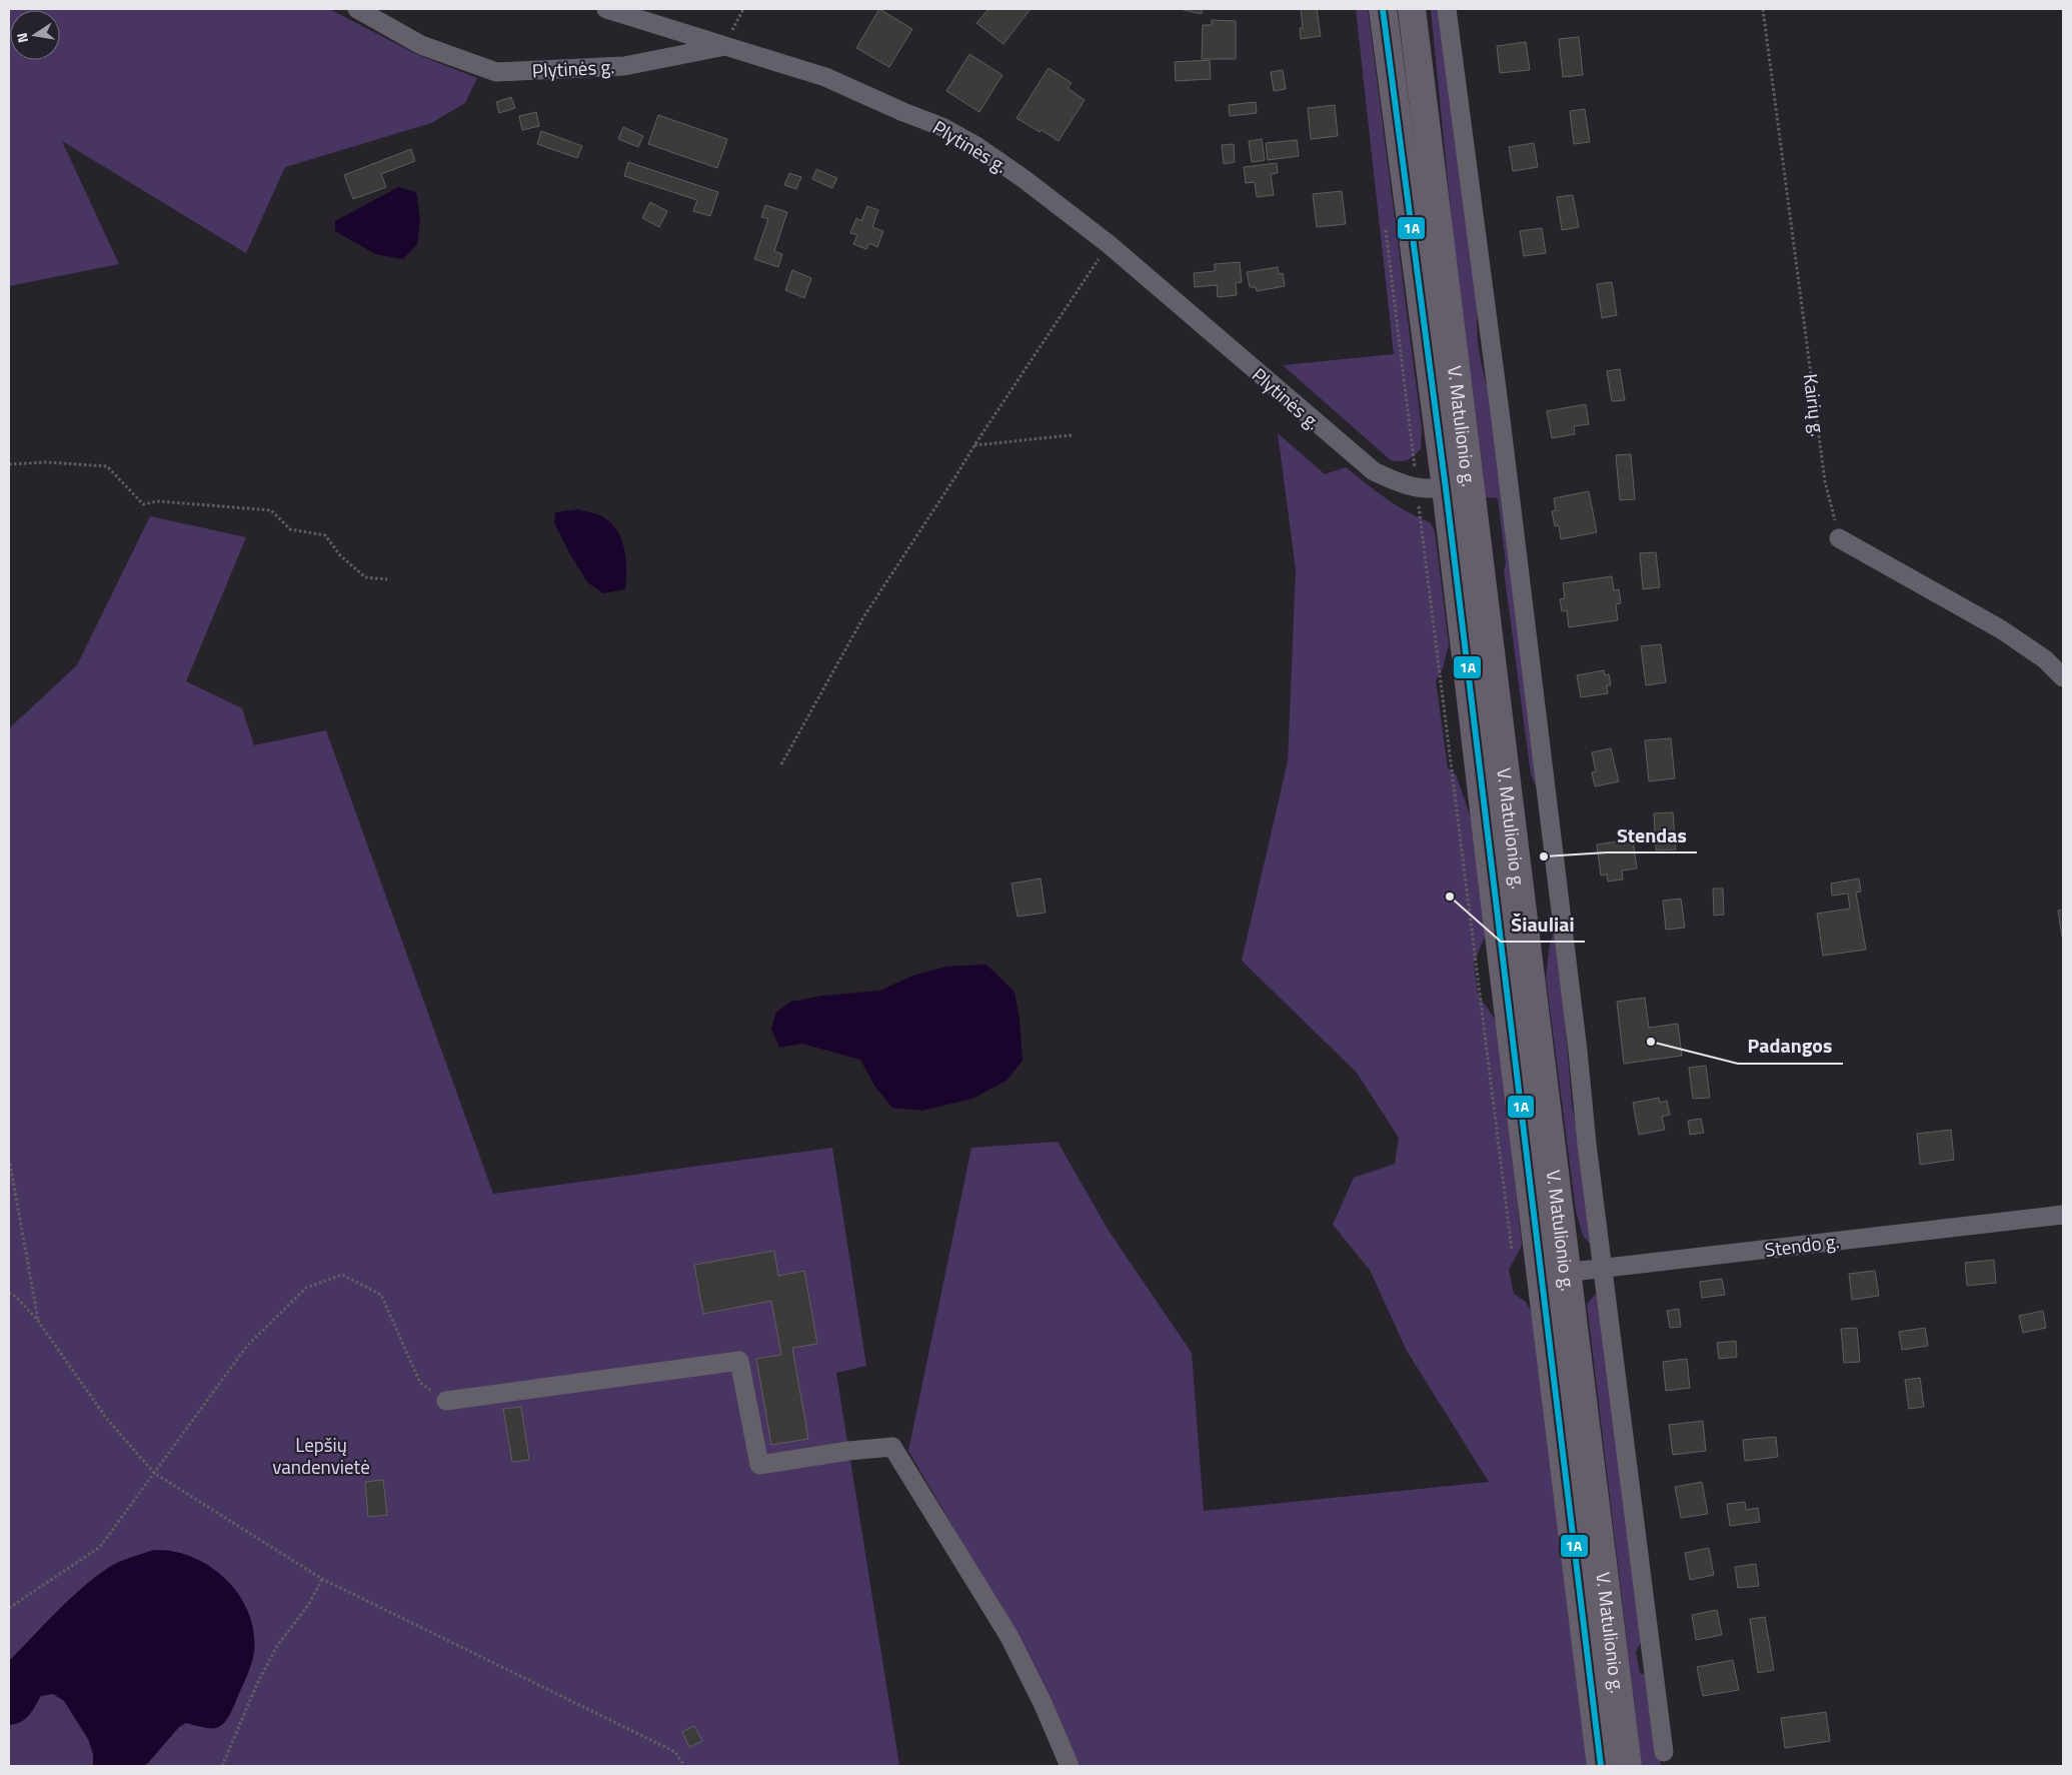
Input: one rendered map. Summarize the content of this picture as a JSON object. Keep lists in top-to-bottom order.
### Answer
{
  "streets": {
    "highway": ["V. Matulionio g."],
    "street": ["Plytinės g.", "Stendo g."],
    "path": ["Kairių g."]
  },
  "crossings": [
    ["Plytinės g.", "V. Matulionio g."],
    ["V. Matulionio g.", "Stendo g."]
  ],
  "parks": ["Lepšių vandenvietė"],
  "places": ["Stendas", "Šiauliai", "Padangos"],
  "lines": ["transit line 1A"],
  "north": "left"
}
